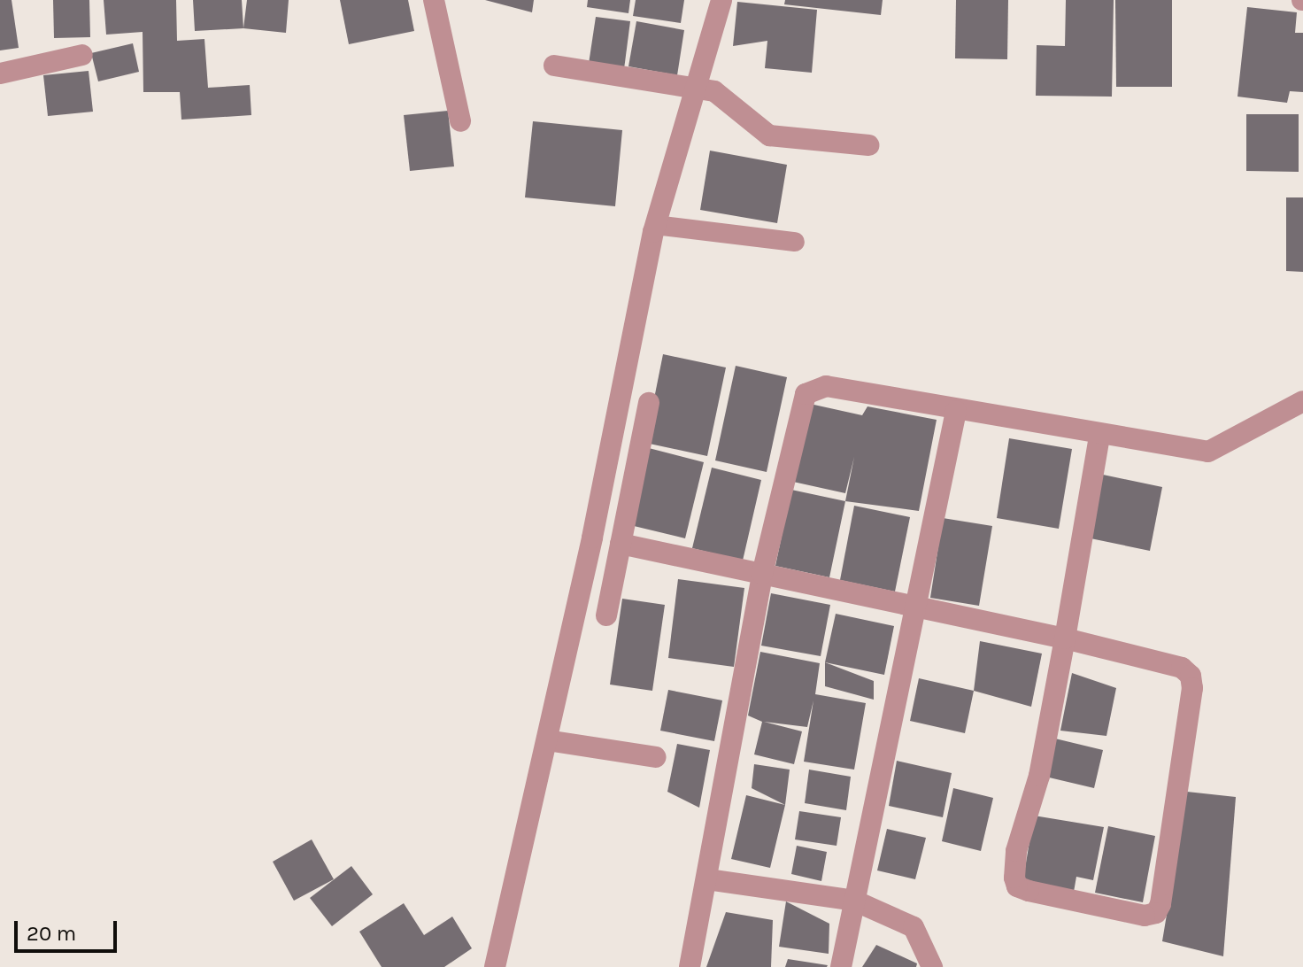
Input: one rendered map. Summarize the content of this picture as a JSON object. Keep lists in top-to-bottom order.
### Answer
{
  "scale_bar": "20 m"
}
